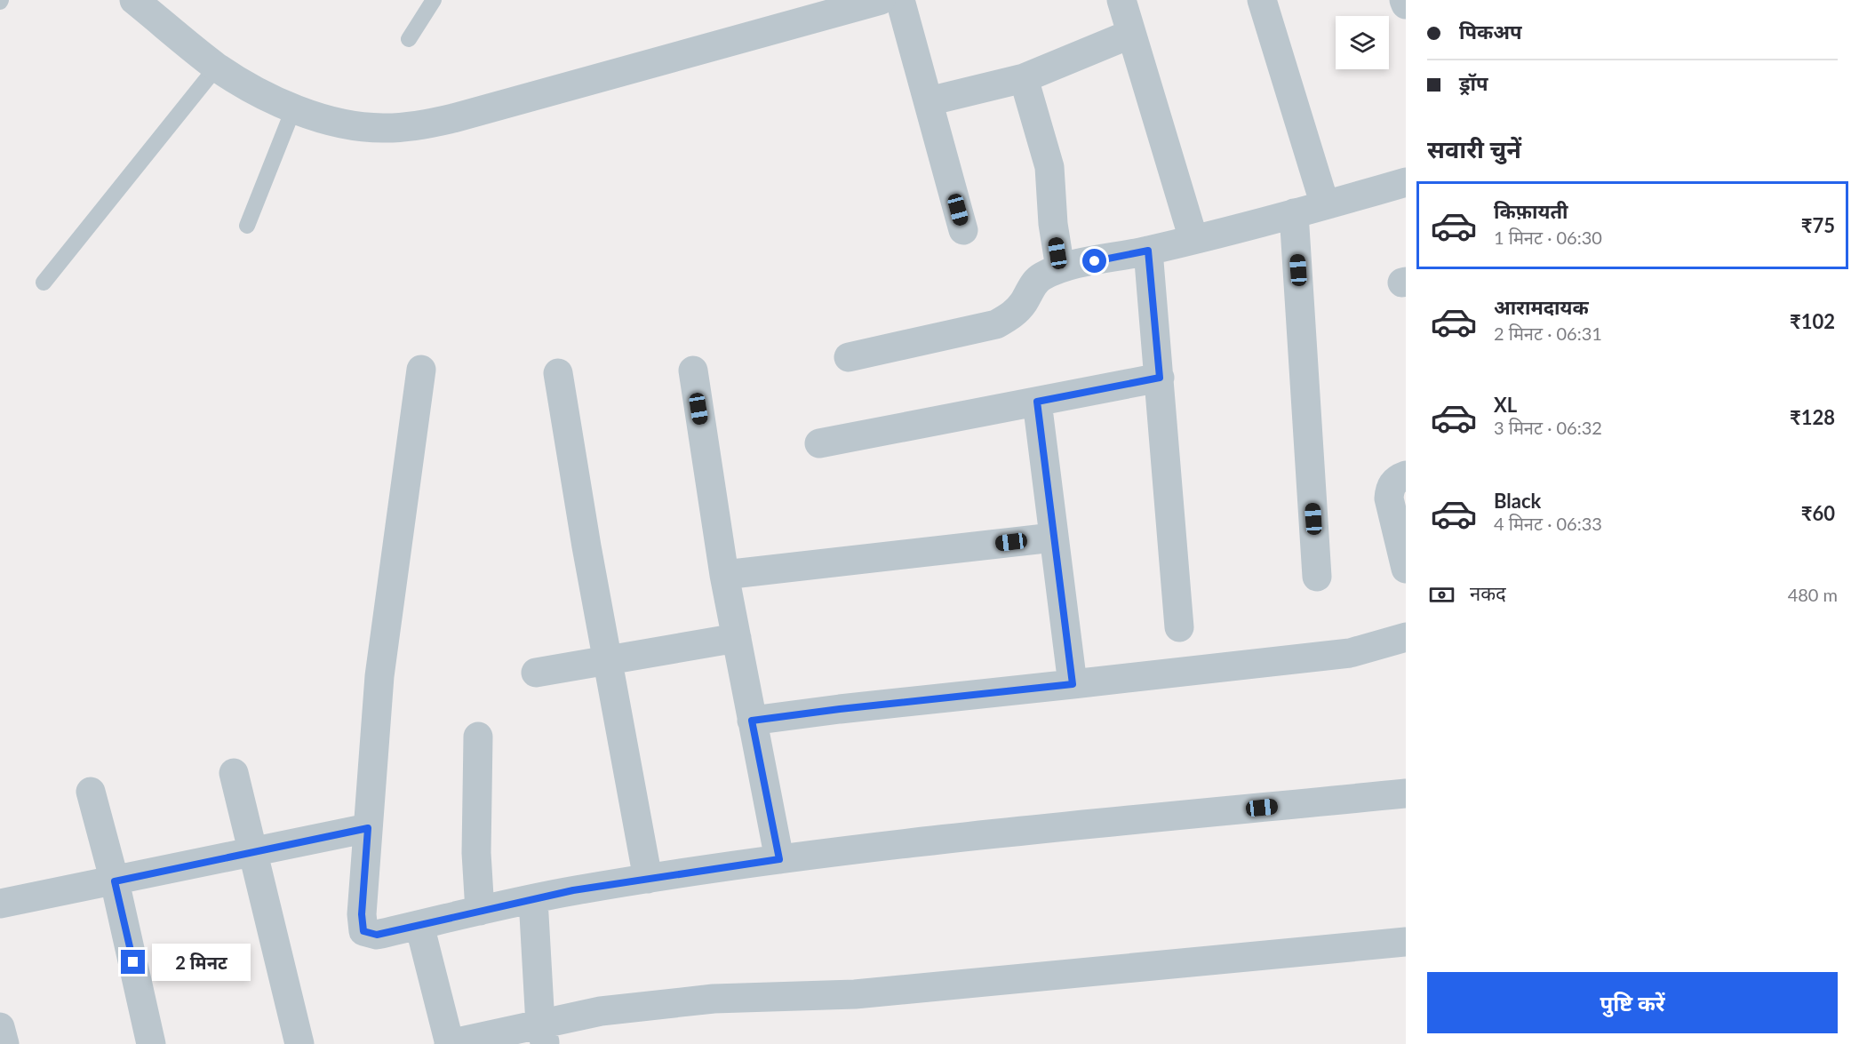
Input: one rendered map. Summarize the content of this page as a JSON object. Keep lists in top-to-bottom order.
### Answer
{
  "page": {
    "banner": ["पिकअप", "ड्रॉप"],
    "heading": "सवारी चुनें",
    "list": [
      {
        "name": "किफ़ायती",
        "note": "1 मिनट · 06:30",
        "value": "₹75"
      },
      {
        "name": "आरामदायक",
        "note": "2 मिनट · 06:31",
        "value": "₹102"
      },
      {
        "name": "XL",
        "note": "3 मिनट · 06:32",
        "value": "₹128"
      },
      {
        "name": "Black",
        "note": "4 मिनट · 06:33",
        "value": "₹60"
      }
    ],
    "pay": ["नकद", "480 m"],
    "bubble": "2 मिनट",
    "buttons": "पुष्टि करें"
  }
}
